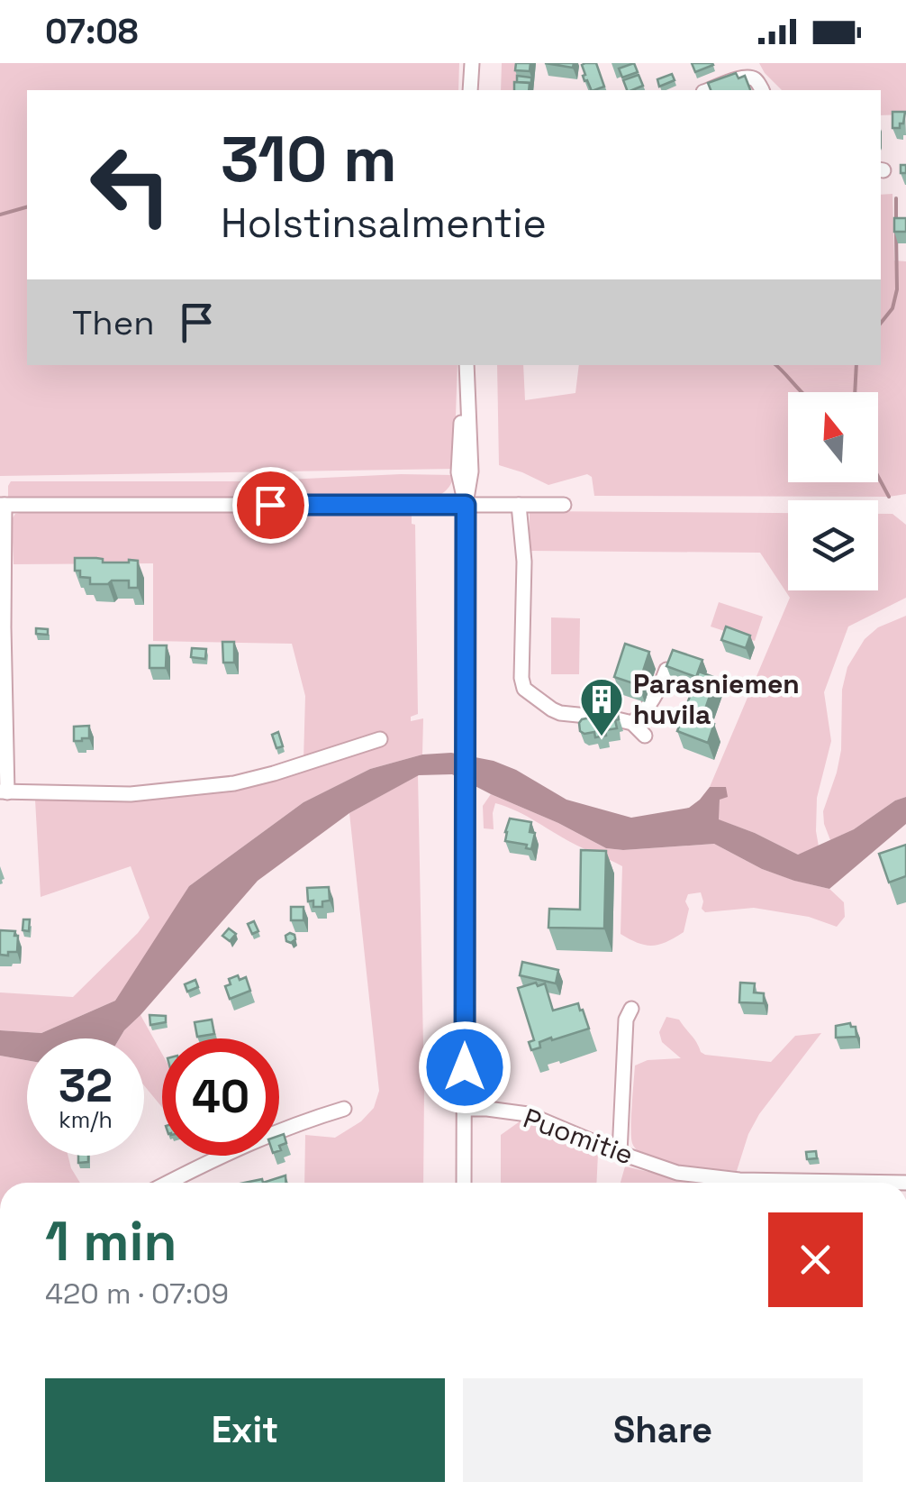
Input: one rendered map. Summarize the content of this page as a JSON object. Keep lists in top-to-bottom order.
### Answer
{
  "streets": {
    "street": ["Puomitie"]
  },
  "places": {
    "building": ["Parasniemen huvila"]
  },
  "north": "top",
  "page": {
    "status": "07:08",
    "turn": ["310 m", "Holstinsalmentie"],
    "then": "Then",
    "speed": "32 km/h",
    "limit": "40",
    "heading": ["1 min", "420 m · 07:09"],
    "buttons": ["Exit", "Share"]
  }
}
